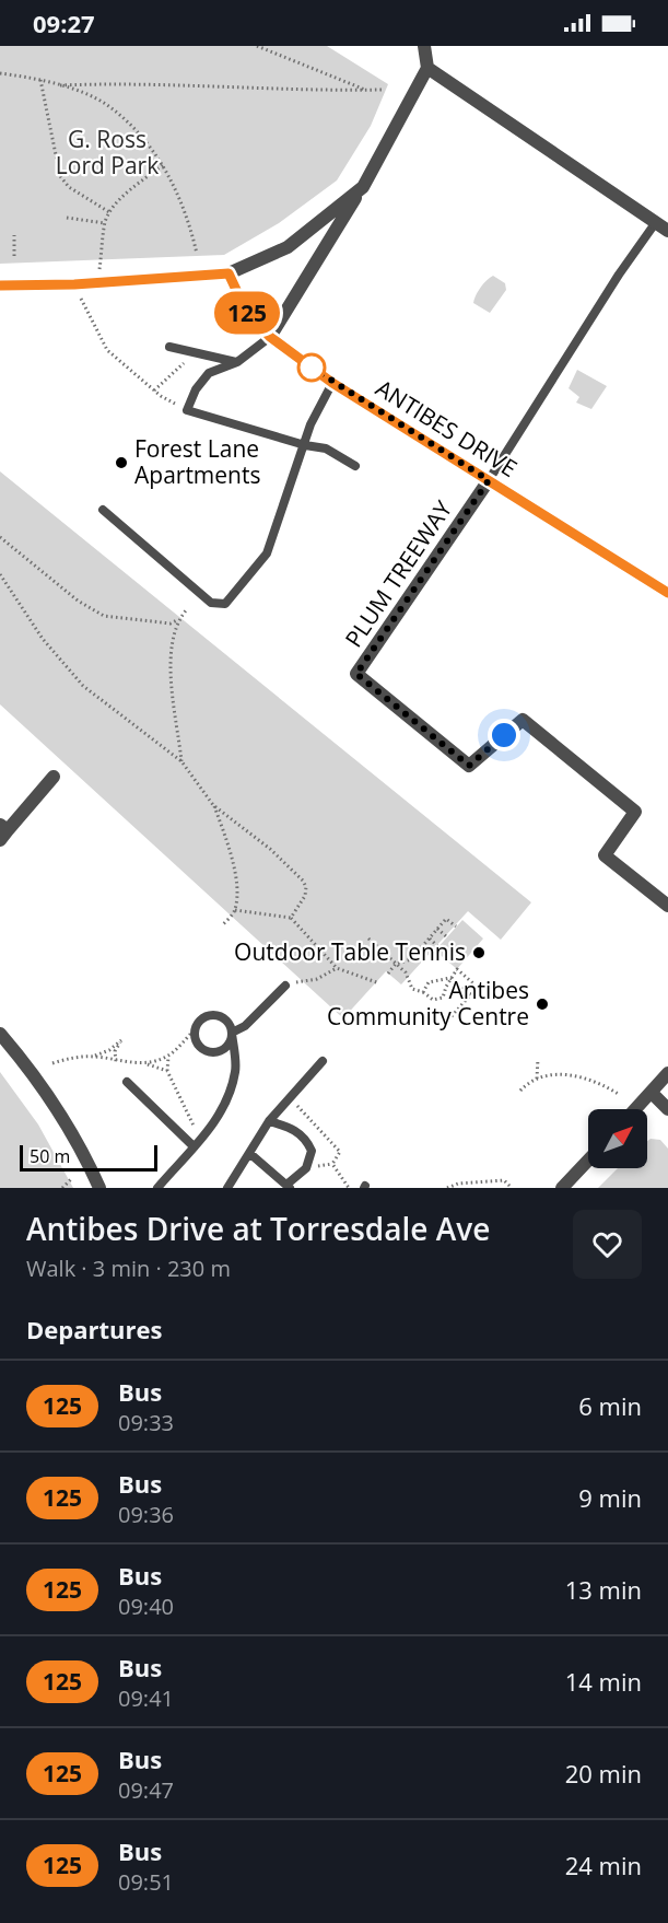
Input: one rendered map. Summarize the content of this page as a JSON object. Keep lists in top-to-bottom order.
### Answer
{
  "streets": {
    "street": ["ANTIBES DRIVE", "PLUM TREEWAY"]
  },
  "crossings": [
    ["ANTIBES DRIVE", "PLUM TREEWAY"]
  ],
  "parks": ["G. Ross Lord Park"],
  "places": ["Forest Lane Apartments", "Outdoor Table Tennis", "Antibes Community Centre"],
  "lines": ["bus line 125"],
  "scale_bar": "50 m",
  "north": "top right",
  "page": {
    "status": "09:27",
    "on_map": "125",
    "scale": "50 m",
    "heading": [
      ["Antibes Drive at Torresdale Ave", "Walk · 3 min · 230 m"],
      "Departures"
    ],
    "list": [
      {
        "mark": "125",
        "name": "Bus",
        "note": "09:33",
        "value": "6 min"
      },
      {
        "mark": "125",
        "name": "Bus",
        "note": "09:36",
        "value": "9 min"
      },
      {
        "mark": "125",
        "name": "Bus",
        "note": "09:40",
        "value": "13 min"
      },
      {
        "mark": "125",
        "name": "Bus",
        "note": "09:41",
        "value": "14 min"
      },
      {
        "mark": "125",
        "name": "Bus",
        "note": "09:47",
        "value": "20 min"
      },
      {
        "mark": "125",
        "name": "Bus",
        "note": "09:51",
        "value": "24 min"
      }
    ]
  }
}
